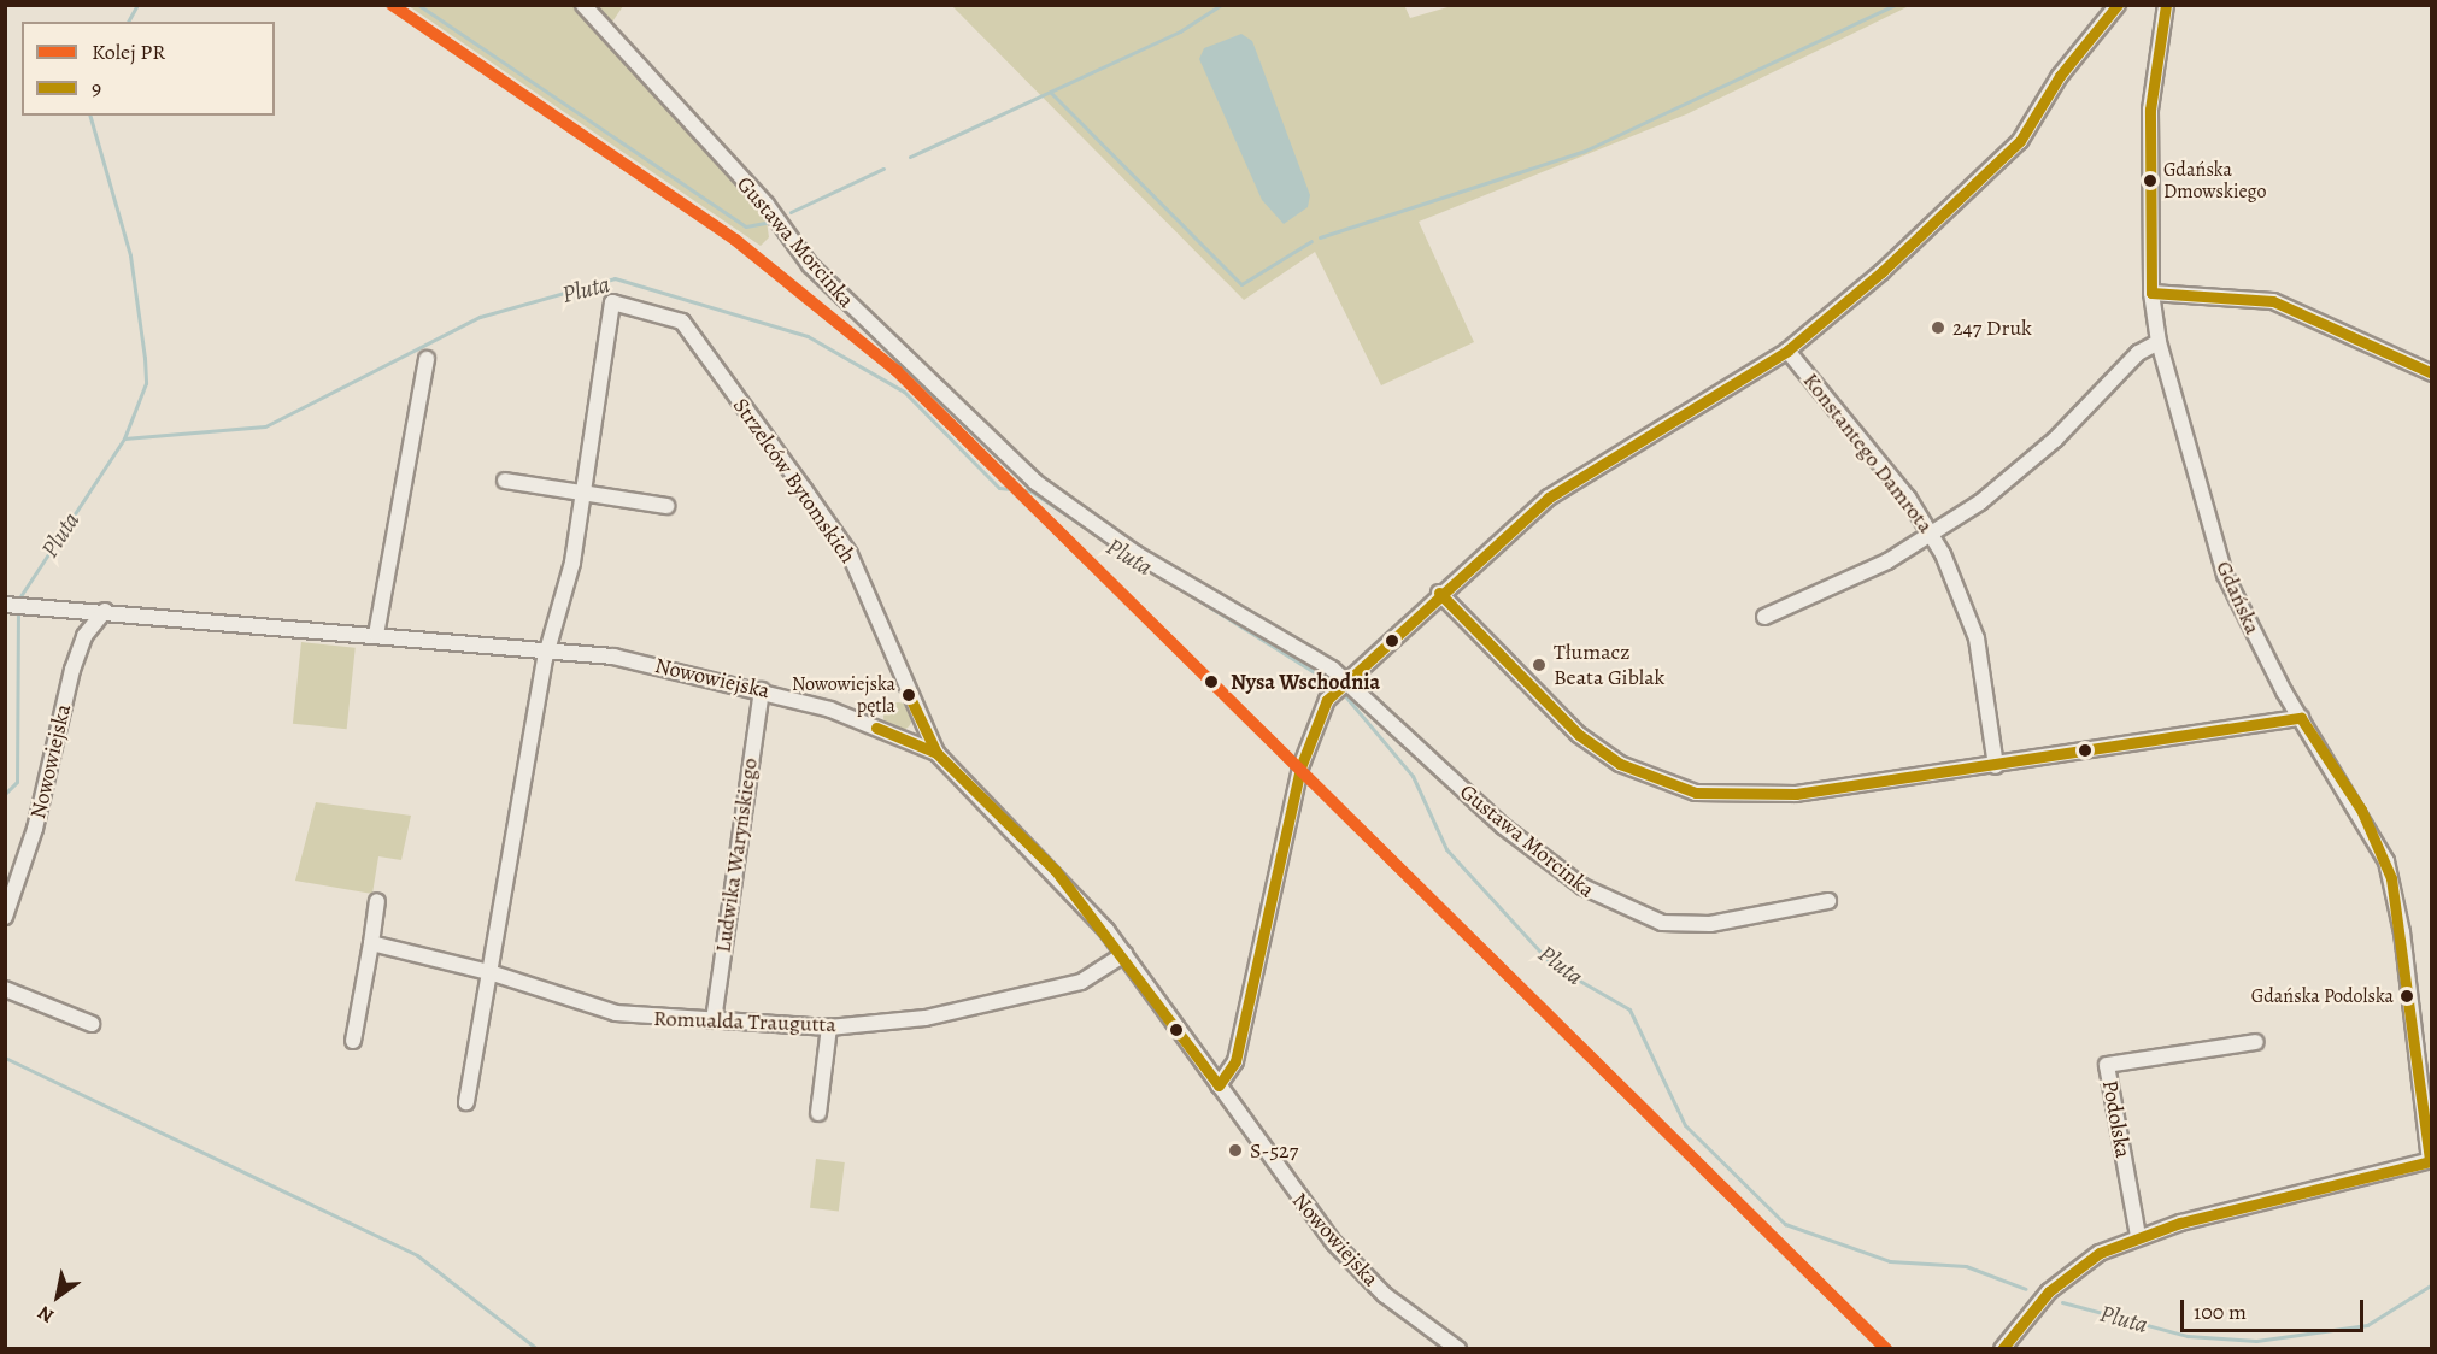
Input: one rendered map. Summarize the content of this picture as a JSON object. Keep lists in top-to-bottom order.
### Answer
{
  "streets": {
    "street": [
      "Gustawa Morcinka",
      "Konstantego Damrota",
      "Strzelców Bytomskich",
      "Gdańska",
      "Nowowiejska",
      "Ludwika Waryńskiego",
      "Romualda Traugutta",
      "Podolska"
    ]
  },
  "crossings": [
    ["Strzelców Bytomskich", "Nowowiejska"],
    ["Nowowiejska", "Ludwika Waryńskiego"],
    ["Nowowiejska", "Romualda Traugutta"],
    ["Ludwika Waryńskiego", "Romualda Traugutta"]
  ],
  "water": ["Pluta"],
  "places": [
    "Gdańska Dmowskiego",
    "247 Druk",
    "Tłumacz Beata Giblak",
    "Nysa Wschodnia",
    "Nowowiejska pętla",
    "Gdańska Podolska",
    "S-527"
  ],
  "lines": ["rail line PR", "transit line 9"],
  "legend": ["Kolej PR", "9"],
  "scale_bar": "100 m",
  "north": "bottom left"
}
